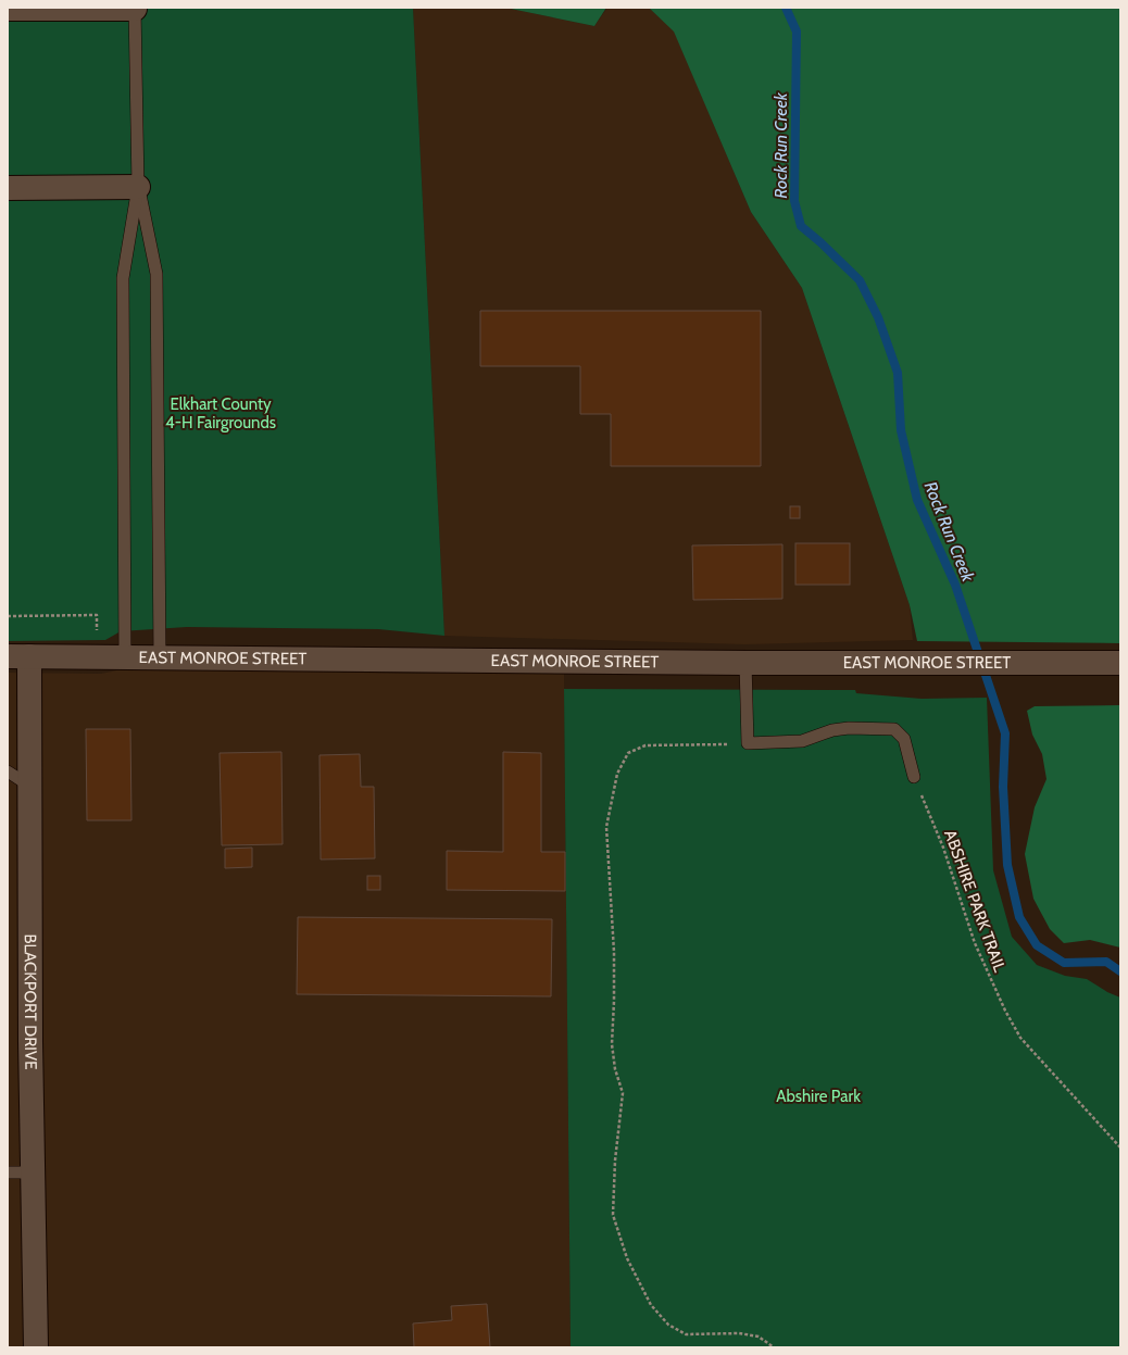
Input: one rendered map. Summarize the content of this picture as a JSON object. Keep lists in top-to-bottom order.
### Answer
{
  "streets": {
    "street": ["EAST MONROE STREET", "BLACKPORT DRIVE"],
    "path": ["ABSHIRE PARK TRAIL"]
  },
  "crossings": [
    ["EAST MONROE STREET", "BLACKPORT DRIVE"]
  ],
  "water": ["Rock Run Creek"],
  "parks": ["Elkhart County 4-H Fairgrounds", "Abshire Park"]
}
